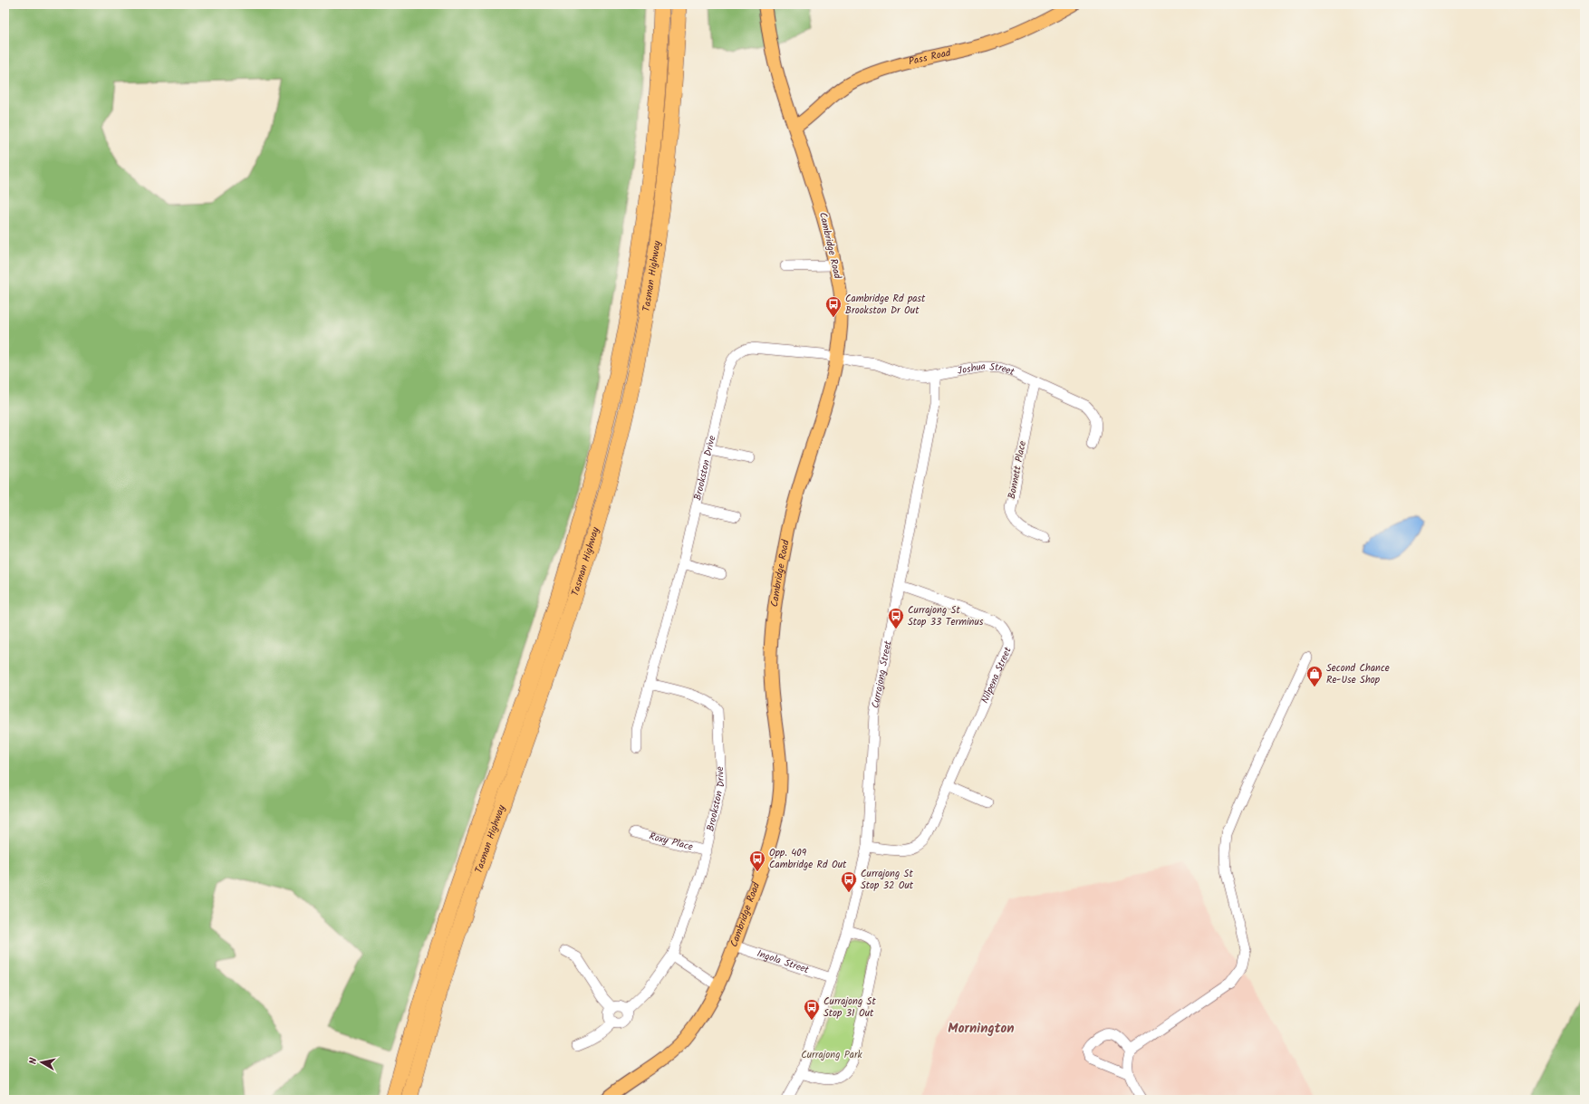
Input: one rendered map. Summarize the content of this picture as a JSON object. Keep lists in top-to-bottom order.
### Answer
{
  "streets": {
    "highway": ["Tasman Highway"],
    "main road": ["Pass Road", "Cambridge Road"],
    "street": [
      "Joshua Street",
      "Brookston Drive",
      "Bonnett Place",
      "Currajong Street",
      "Nilpena Street",
      "Roxy Place",
      "Ingola Street"
    ]
  },
  "crossings": [
    ["Pass Road", "Cambridge Road"],
    ["Cambridge Road", "Joshua Street"],
    ["Cambridge Road", "Brookston Drive"],
    ["Cambridge Road", "Ingola Street"],
    ["Joshua Street", "Brookston Drive"],
    ["Joshua Street", "Bonnett Place"],
    ["Joshua Street", "Currajong Street"],
    ["Brookston Drive", "Roxy Place"],
    ["Currajong Street", "Nilpena Street"],
    ["Currajong Street", "Ingola Street"]
  ],
  "districts": ["Mornington"],
  "parks": ["Currajong Park"],
  "places": {
    "bus stop": [
      "Cambridge Rd past Brookston Dr Out",
      "Currajong St Stop 33 Terminus",
      "Opp. 409 Cambridge Rd Out",
      "Currajong St Stop 32 Out",
      "Currajong St Stop 31 Out"
    ],
    "shop": ["Second Chance Re-Use Shop"]
  },
  "north": "left"
}
